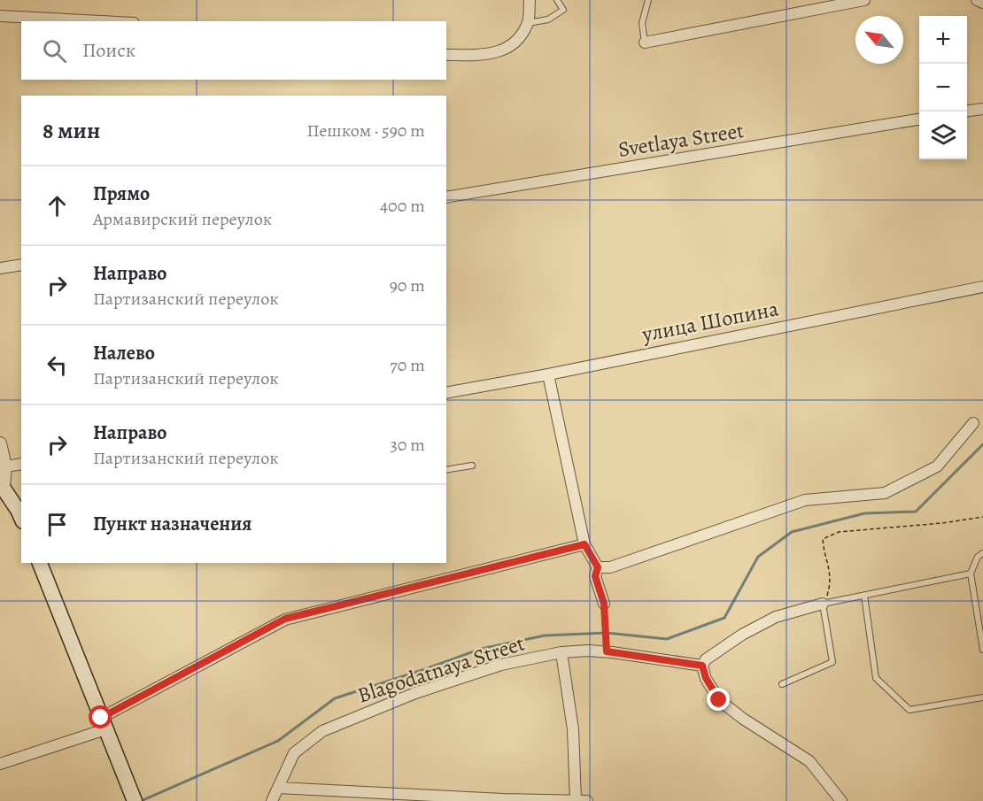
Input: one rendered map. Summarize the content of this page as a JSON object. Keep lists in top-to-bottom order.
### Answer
{
  "streets": {
    "street": ["Svetlaya Street", "улица Шопина", "Blagodatnaya Street"]
  },
  "north": "top left",
  "page": {
    "map_buttons": ["+", "−"],
    "search": "Поиск",
    "heading": ["8 мин", "Пешком · 590 m"],
    "list": [
      ["Прямо", "Армавирский переулок", "400 m"],
      ["Направо", "Партизанский переулок", "90 m"],
      ["Налево", "Партизанский переулок", "70 m"],
      ["Направо", "Партизанский переулок", "30 m"],
      "Пункт назначения"
    ]
  }
}
